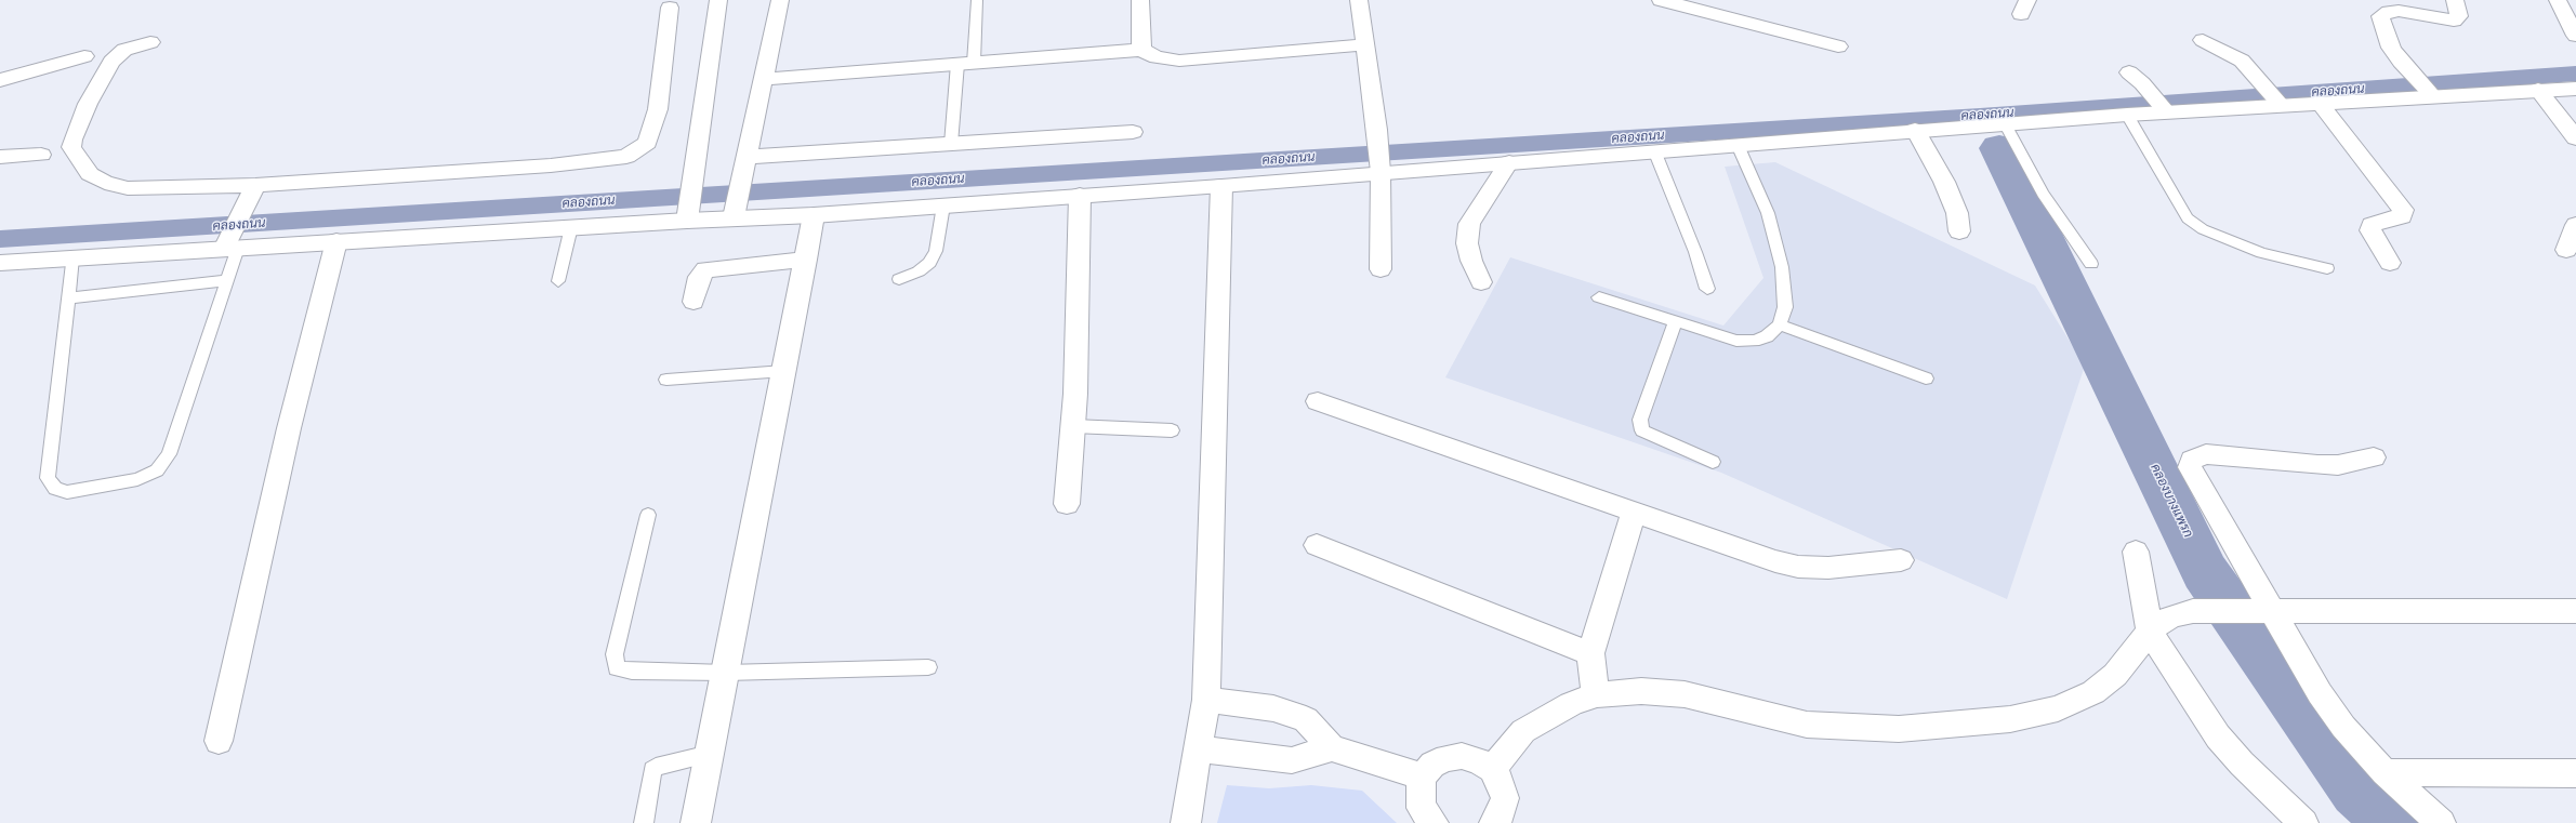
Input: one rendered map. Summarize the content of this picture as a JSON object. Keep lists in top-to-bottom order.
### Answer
{
  "water": ["คลองถนน", "คลองบางแพรก"]
}
